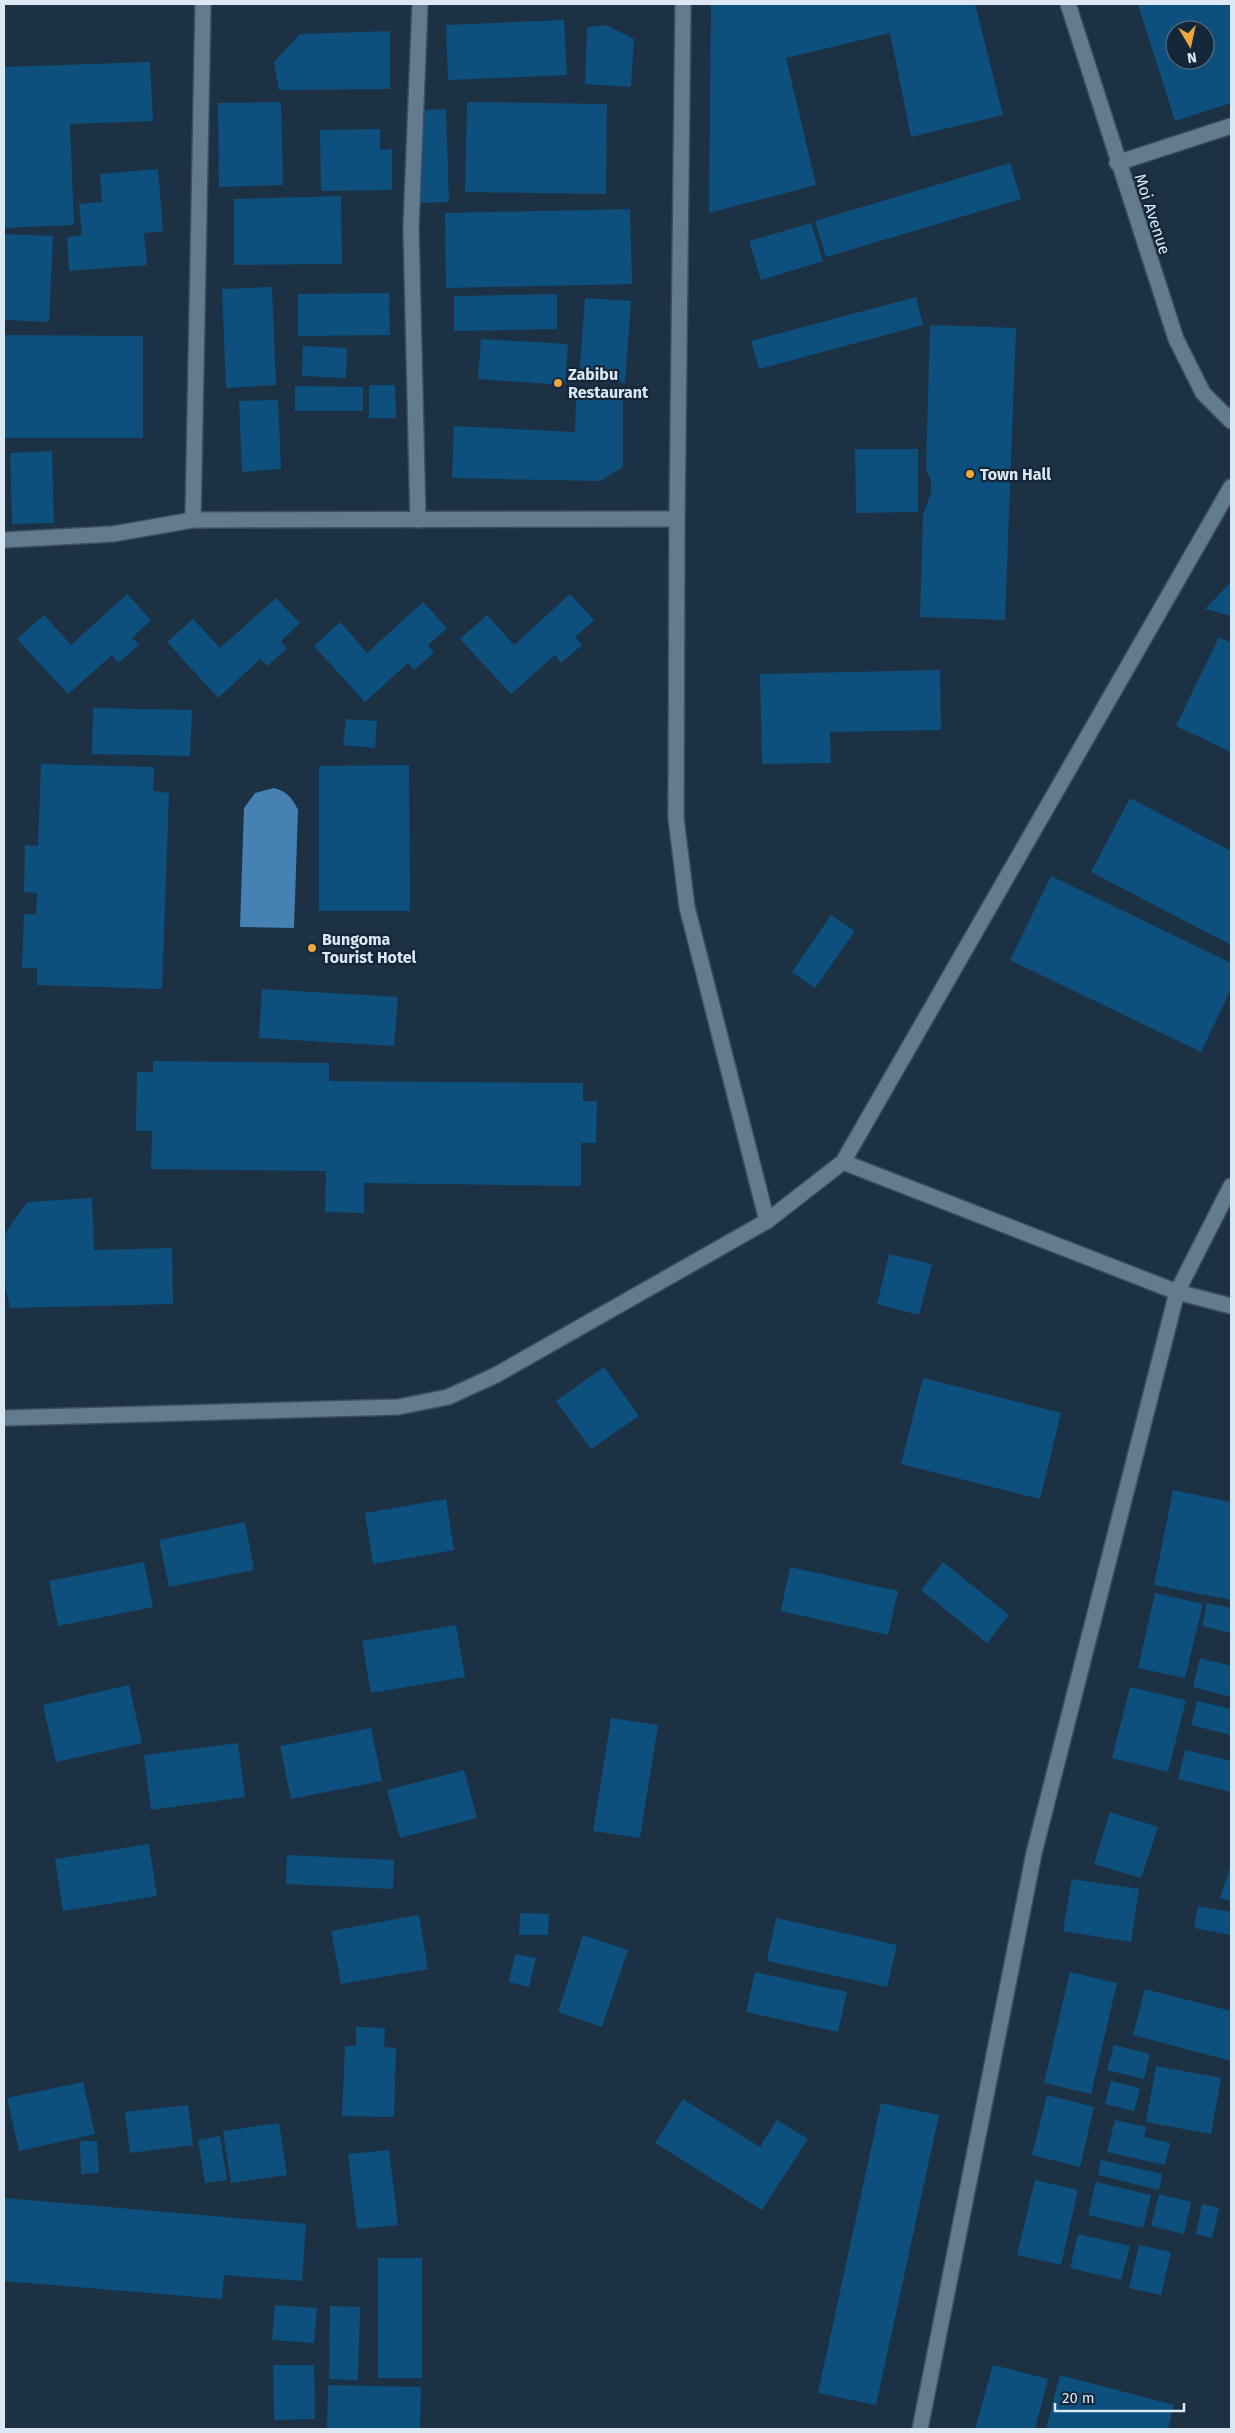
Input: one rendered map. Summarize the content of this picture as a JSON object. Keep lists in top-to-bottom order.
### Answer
{
  "streets": {
    "street": ["Moi Avenue"]
  },
  "places": ["Zabibu Restaurant", "Town Hall", "Bungoma Tourist Hotel"],
  "scale_bar": "20 m",
  "north": "bottom"
}
